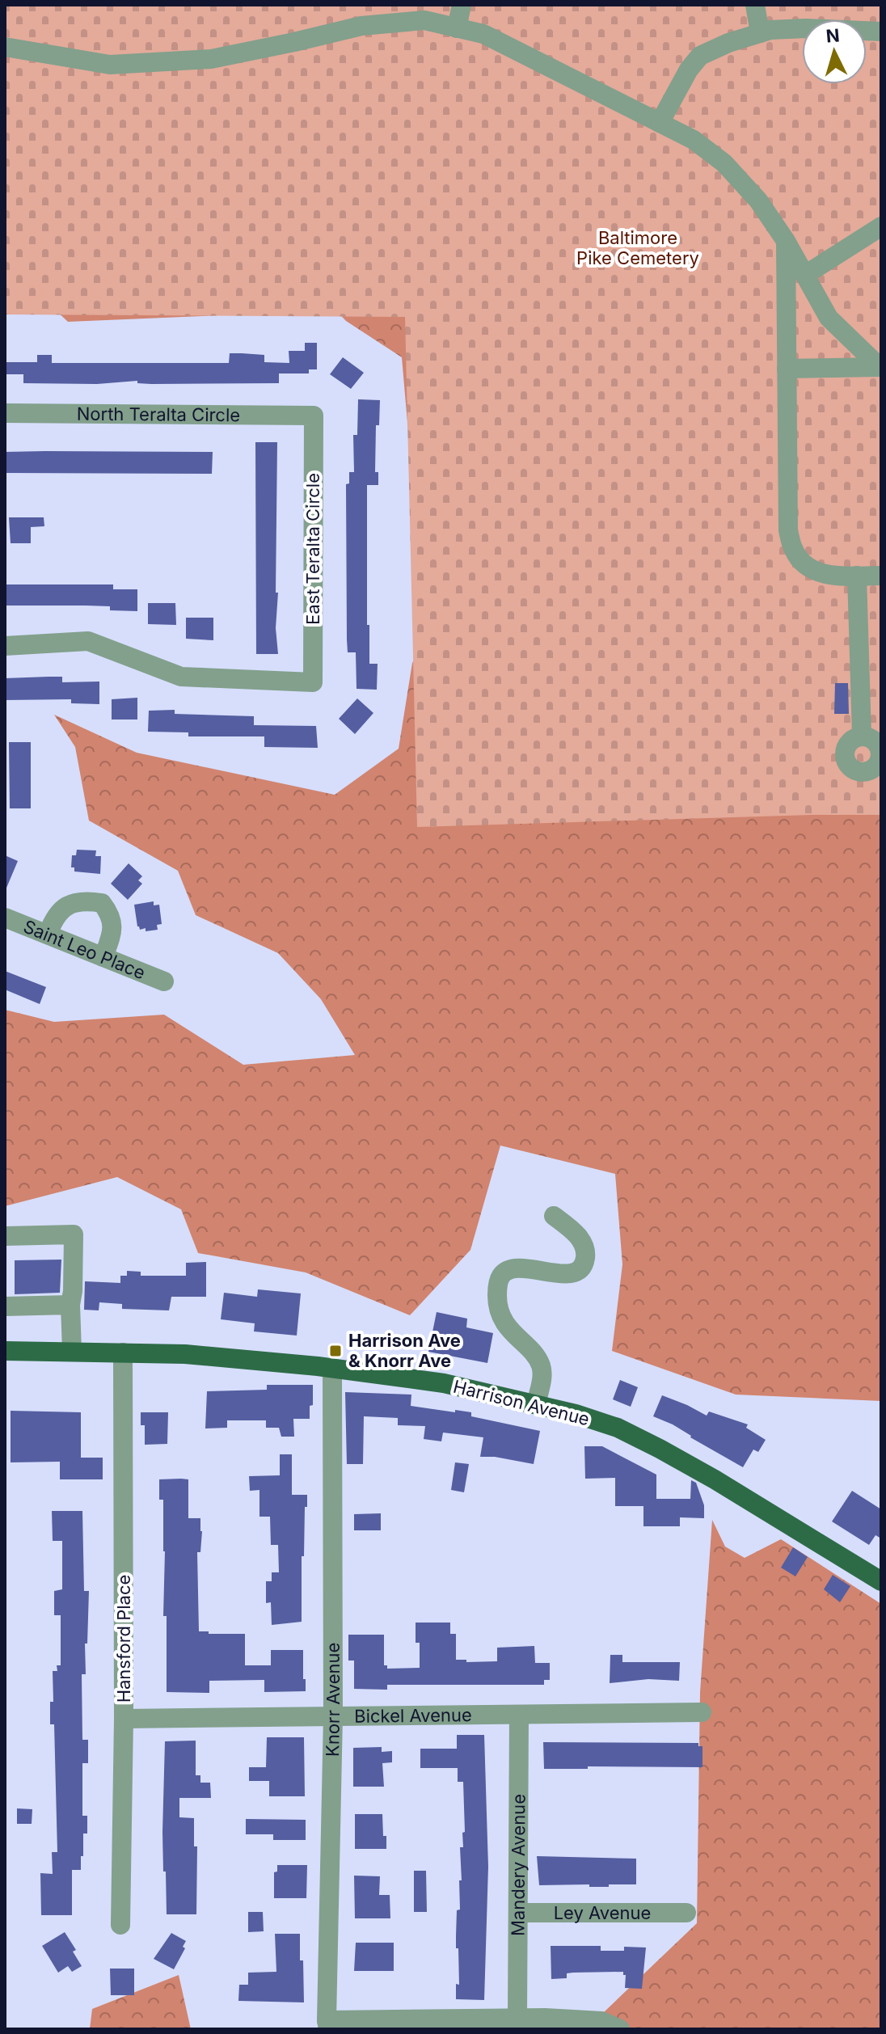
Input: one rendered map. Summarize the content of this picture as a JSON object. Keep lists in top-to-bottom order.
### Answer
{
  "streets": {
    "main road": ["Harrison Avenue"],
    "street": [
      "North Teralta Circle",
      "East Teralta Circle",
      "Saint Leo Place",
      "Hansford Place",
      "Knorr Avenue",
      "Bickel Avenue",
      "Mandery Avenue",
      "Ley Avenue"
    ]
  },
  "crossings": [
    ["North Teralta Circle", "East Teralta Circle"],
    ["Harrison Avenue", "Hansford Place"],
    ["Harrison Avenue", "Knorr Avenue"],
    ["Hansford Place", "Bickel Avenue"],
    ["Knorr Avenue", "Bickel Avenue"],
    ["Bickel Avenue", "Mandery Avenue"],
    ["Mandery Avenue", "Ley Avenue"]
  ],
  "parks": ["Baltimore Pike Cemetery"],
  "places": {
    "transit": ["Harrison Ave & Knorr Ave"]
  },
  "north": "top"
}
